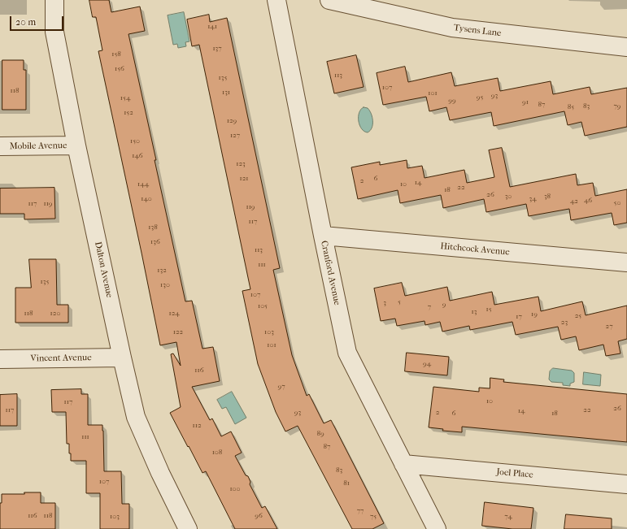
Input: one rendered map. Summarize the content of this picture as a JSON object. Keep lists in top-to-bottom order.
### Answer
{
  "streets": {
    "street": [
      "Tysens Lane",
      "Mobile Avenue",
      "Hitchcock Avenue",
      "Dalton Avenue",
      "Cranford Avenue",
      "Vincent Avenue",
      "Joel Place"
    ]
  },
  "crossings": [
    ["Mobile Avenue", "Dalton Avenue"],
    ["Hitchcock Avenue", "Cranford Avenue"],
    ["Dalton Avenue", "Vincent Avenue"],
    ["Cranford Avenue", "Joel Place"]
  ],
  "house_numbers": [
    "141",
    "137",
    "158",
    "156",
    "113",
    "135",
    "107",
    "118",
    "131",
    "101",
    "93",
    "95",
    "154",
    "99",
    "91",
    "87",
    "83",
    "79",
    "85",
    "152",
    "129",
    "127",
    "150",
    "146",
    "123",
    "121",
    "6",
    "2",
    "14",
    "144",
    "10",
    "22",
    "18",
    "26",
    "30",
    "38",
    "140",
    "34",
    "46",
    "42",
    "50",
    "117",
    "119",
    "119",
    "117",
    "138",
    "136",
    "113",
    "111",
    "132",
    "135",
    "130",
    "107",
    "5",
    "3",
    "9",
    "105",
    "7",
    "15",
    "13",
    "118",
    "120",
    "124",
    "19",
    "25",
    "17",
    "23",
    "27",
    "122",
    "103",
    "101",
    "94",
    "116",
    "97",
    "10",
    "117",
    "26",
    "117",
    "22",
    "14",
    "93",
    "2",
    "6",
    "18",
    "112",
    "89",
    "111",
    "87",
    "108",
    "83",
    "107",
    "81",
    "100",
    "77",
    "116",
    "118",
    "96",
    "103",
    "75",
    "74"
  ],
  "scale_bar": "20 m"
}
